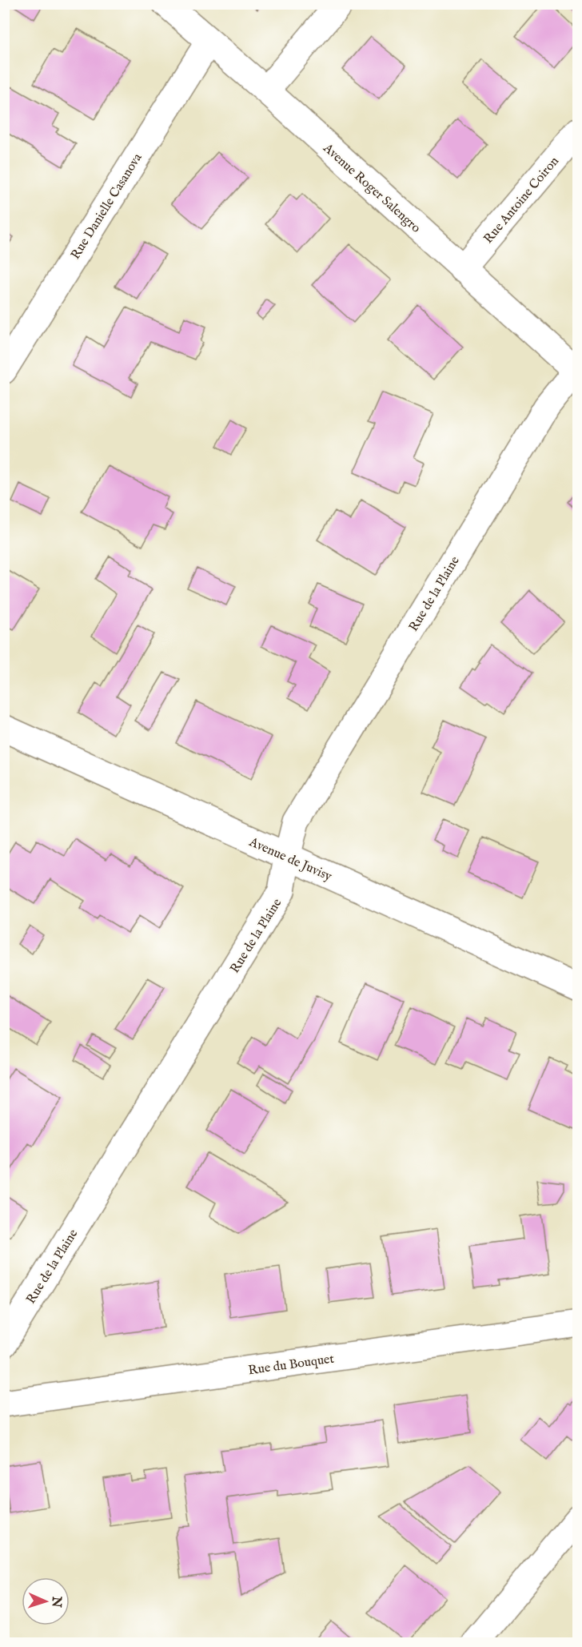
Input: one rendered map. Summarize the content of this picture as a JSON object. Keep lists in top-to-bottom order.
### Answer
{
  "streets": {
    "street": [
      "Avenue Roger Salengro",
      "Rue Antoine Coiron",
      "Rue Danielle Casanova",
      "Rue de la Plaine",
      "Avenue de Juvisy",
      "Rue du Bouquet"
    ]
  },
  "crossings": [
    ["Avenue Roger Salengro", "Rue Antoine Coiron"],
    ["Avenue Roger Salengro", "Rue Danielle Casanova"],
    ["Avenue Roger Salengro", "Rue de la Plaine"],
    ["Rue de la Plaine", "Avenue de Juvisy"]
  ],
  "north": "right"
}
